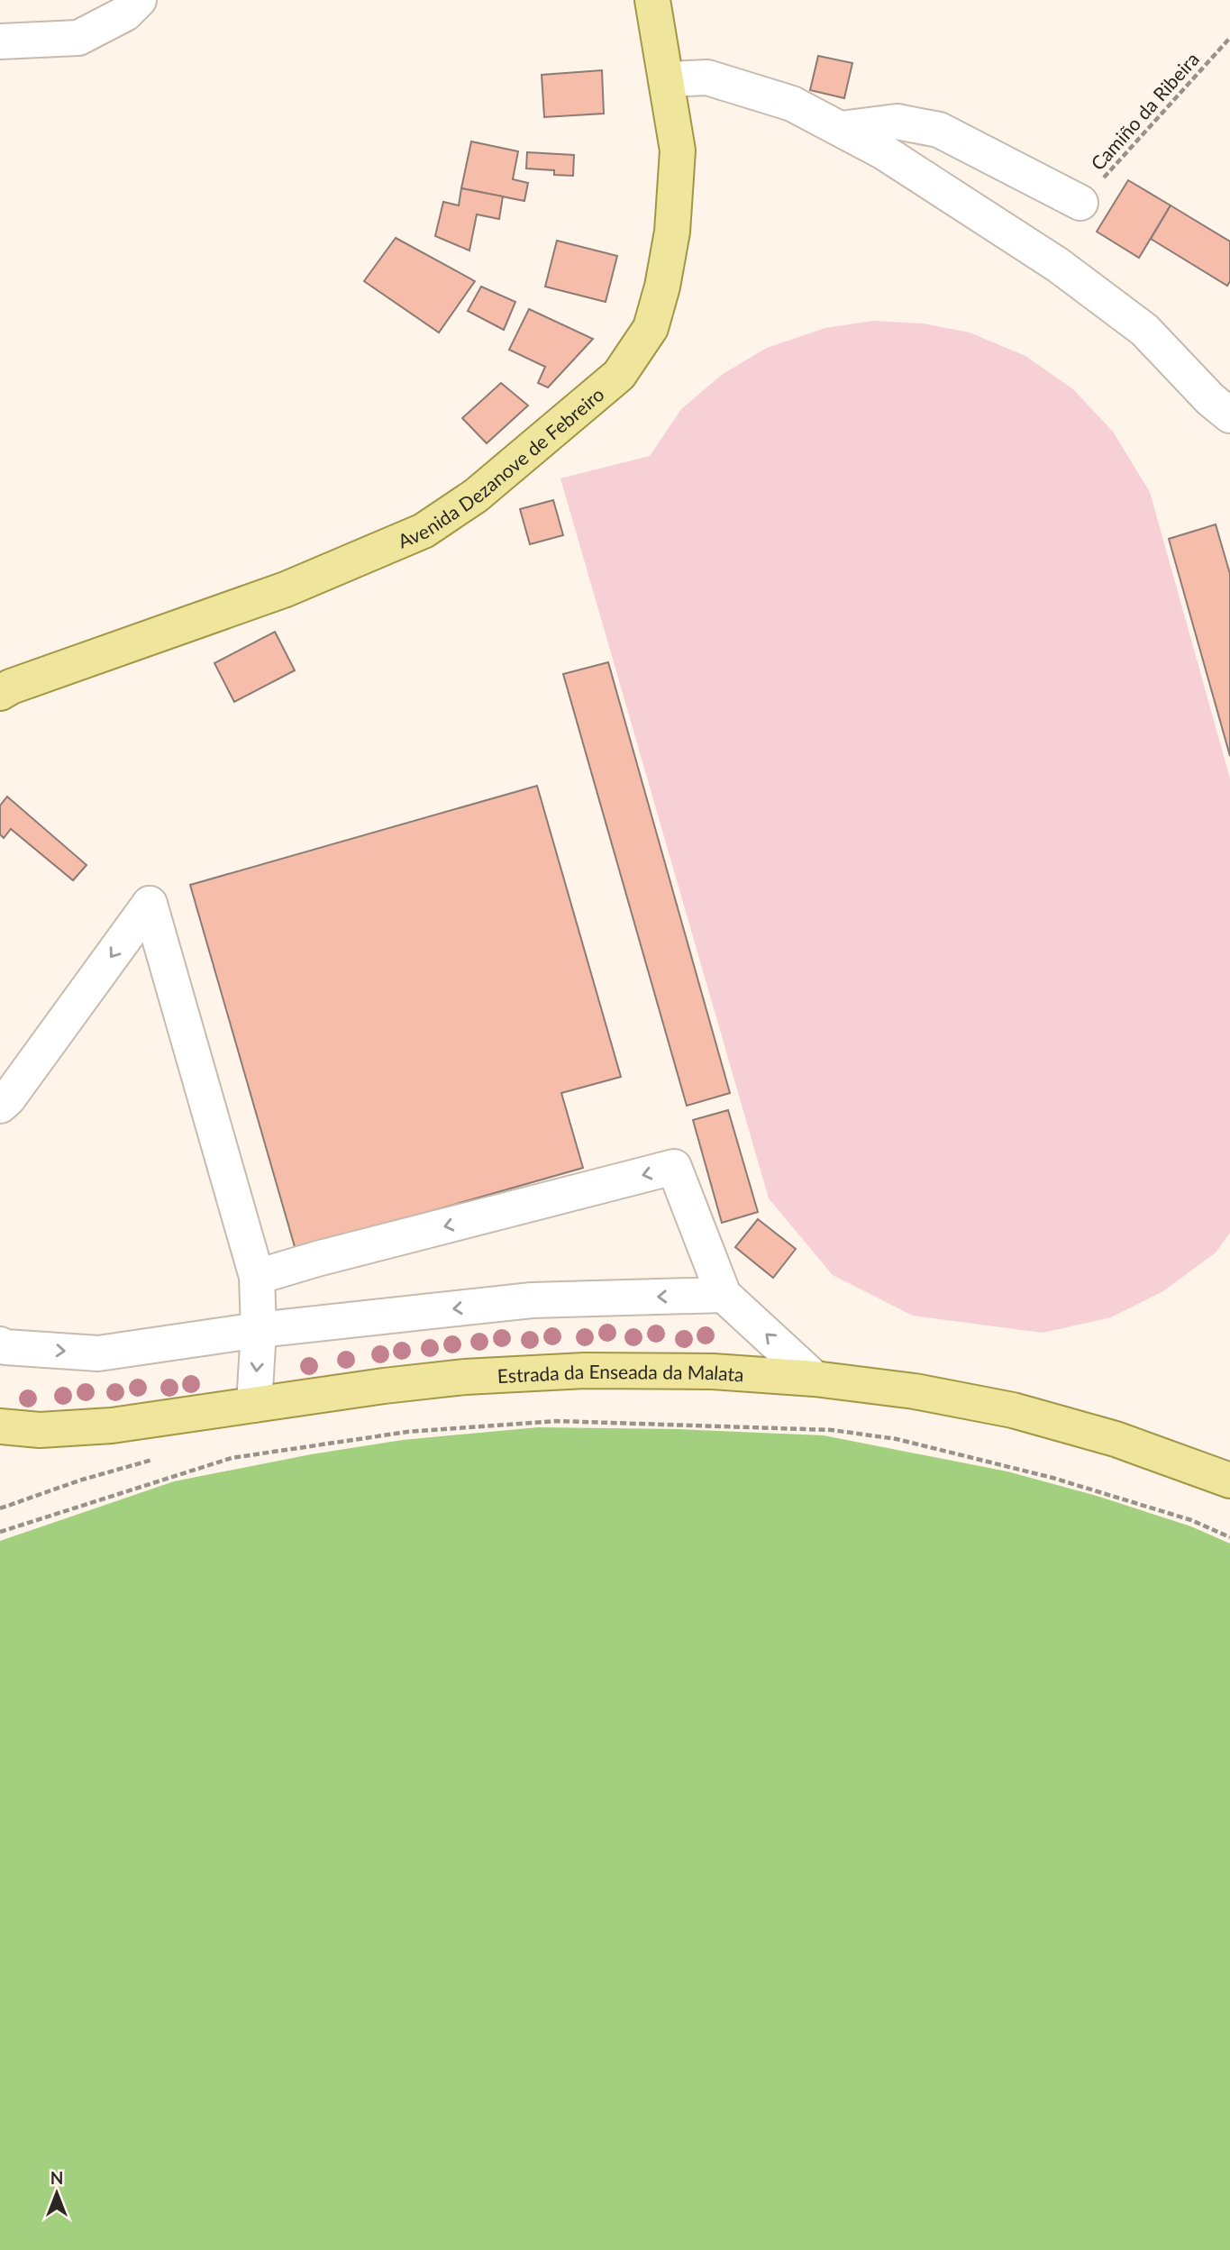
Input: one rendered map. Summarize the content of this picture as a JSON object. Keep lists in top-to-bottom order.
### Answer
{
  "streets": {
    "main road": ["Avenida Dezanove de Febreiro", "Estrada da Enseada da Malata"],
    "path": ["Camiño da Ribeira"]
  },
  "north": "top"
}
